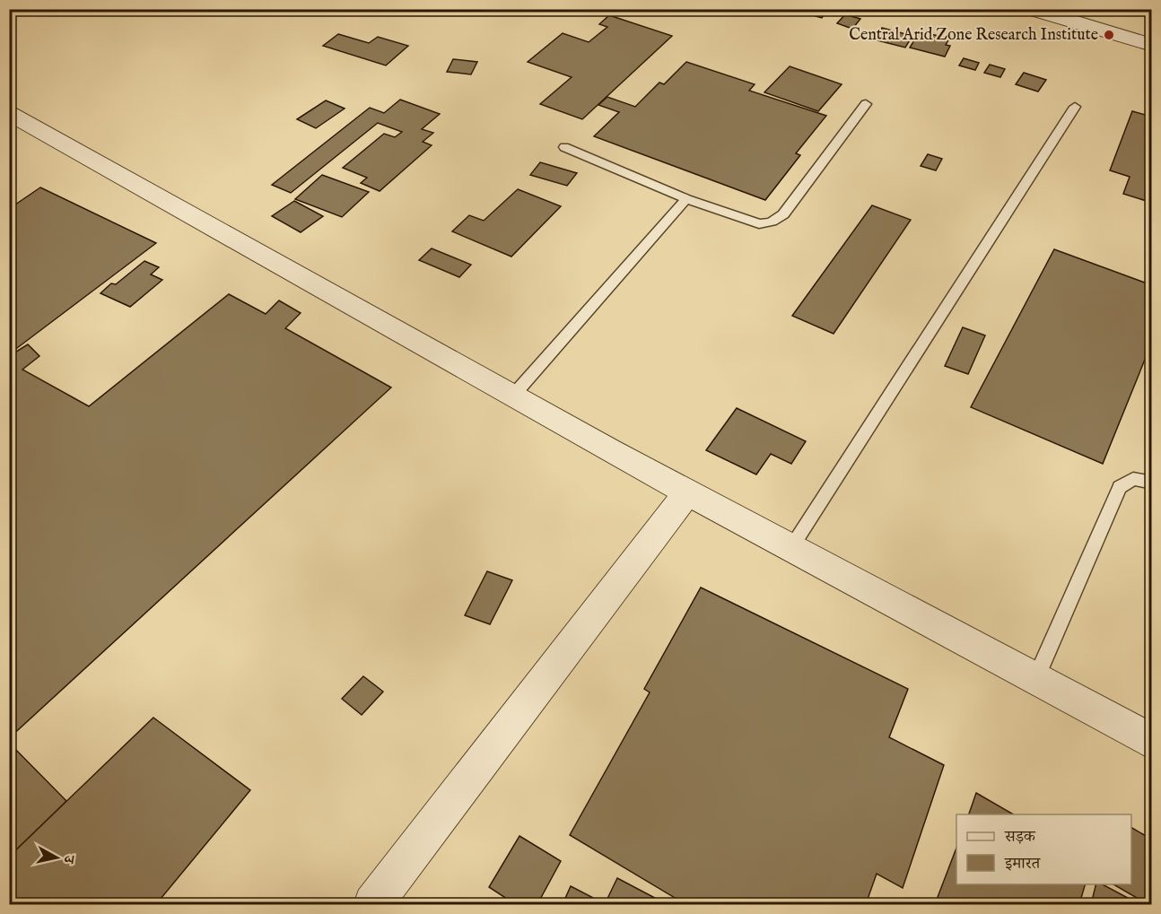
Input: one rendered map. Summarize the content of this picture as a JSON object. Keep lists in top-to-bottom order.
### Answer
{
  "places": ["Central Arid Zone Research Institute"],
  "legend": ["सड़क", "इमारत"],
  "north": "right"
}
